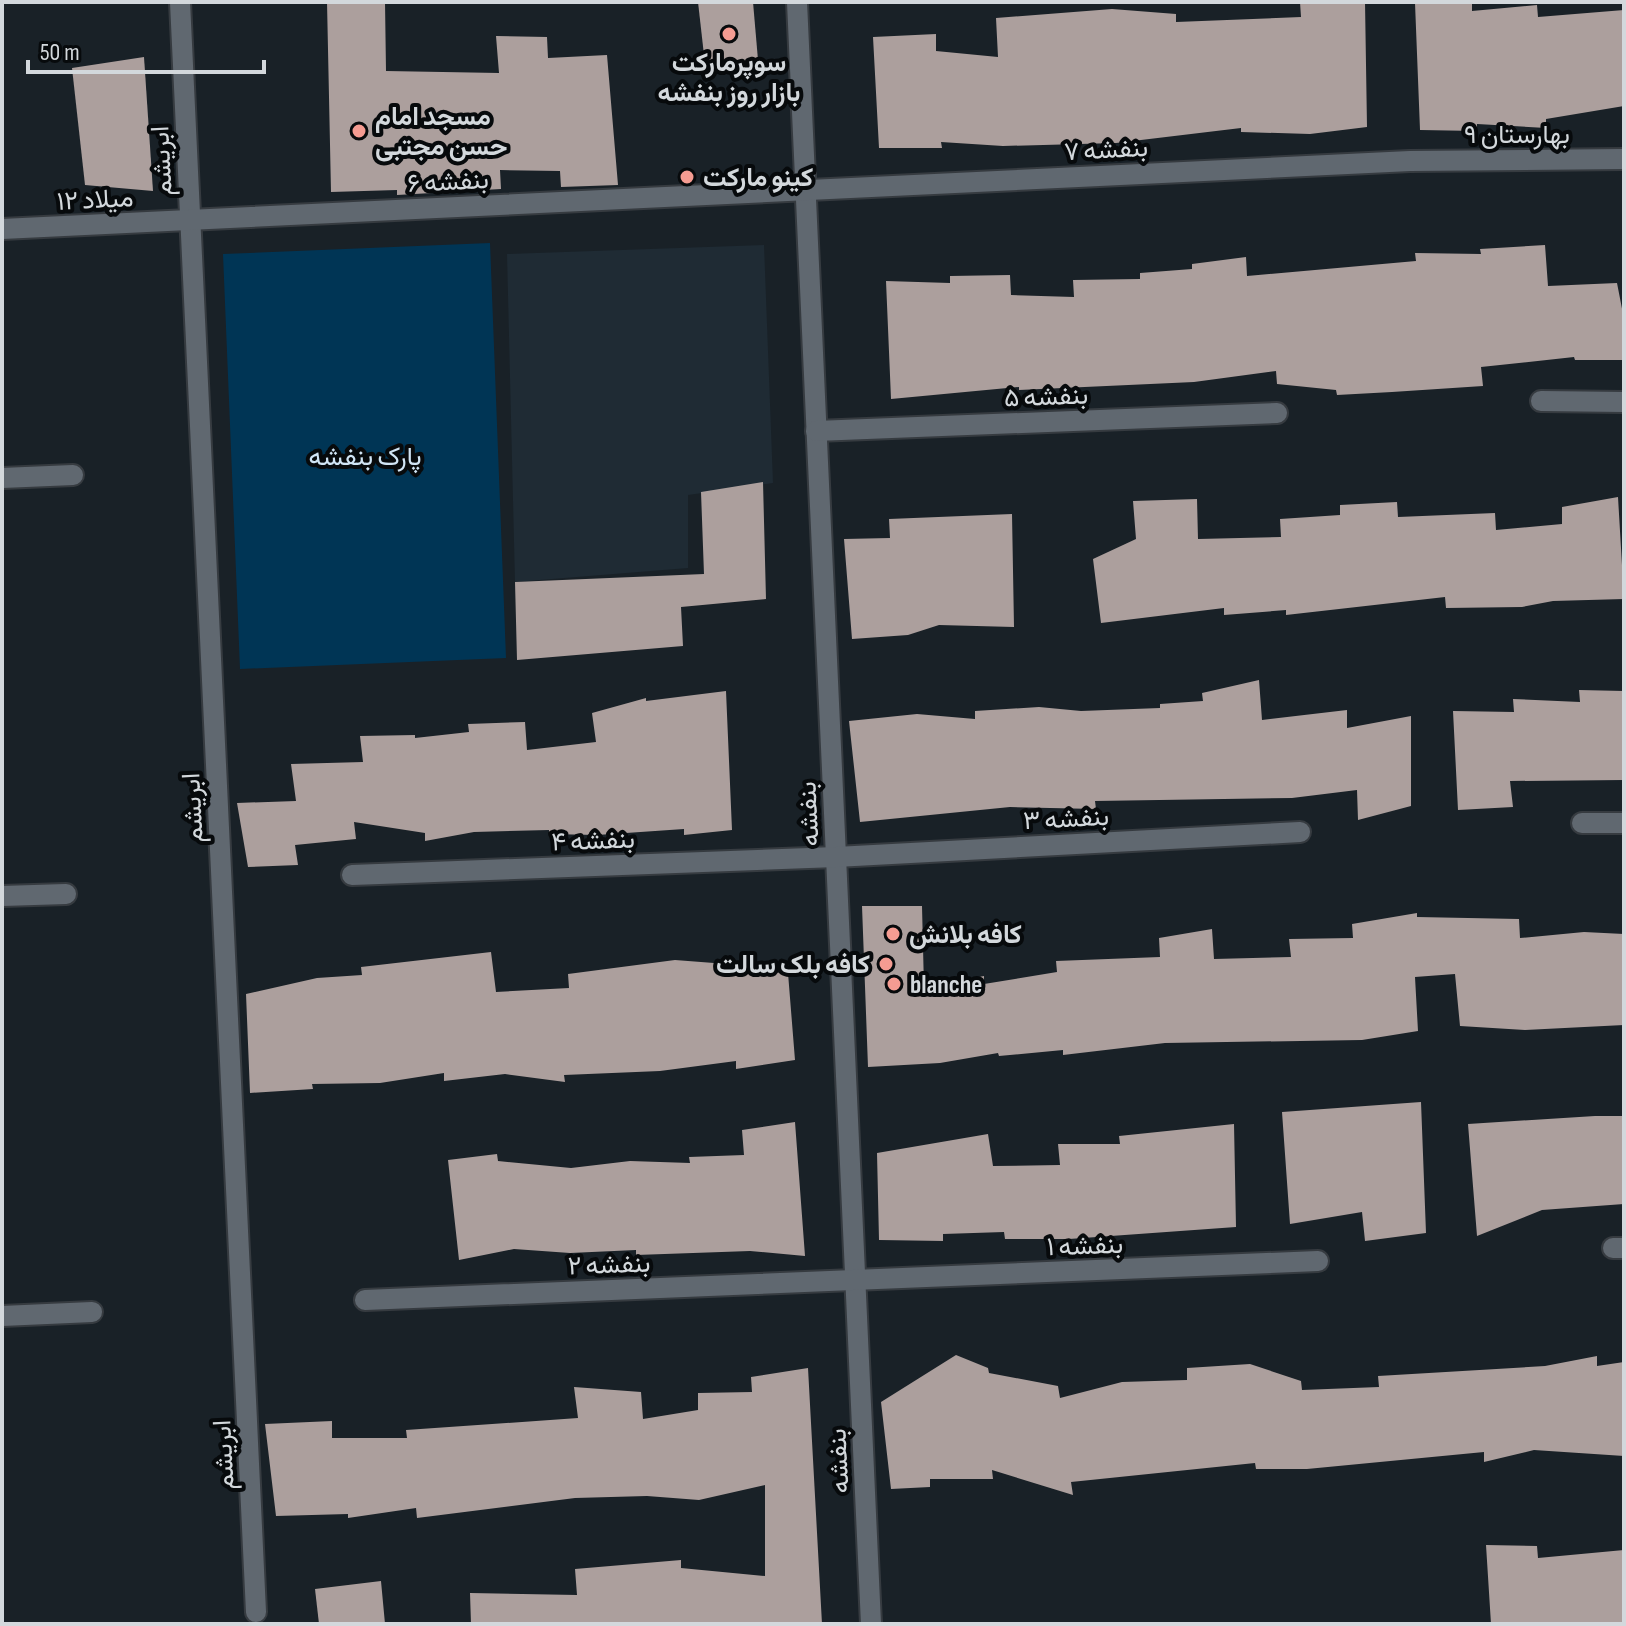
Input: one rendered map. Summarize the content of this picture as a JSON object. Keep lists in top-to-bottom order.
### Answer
{
  "streets": {
    "street": [
      "بهارستان ۹",
      "بنفشه ۷",
      "ابریشم",
      "بنفشه ۶",
      "میلاد ۱۲",
      "بنفشه ۵",
      "بنفشه",
      "بنفشه ۳",
      "بنفشه ۴",
      "بنفشه ۱",
      "بنفشه ۲"
    ]
  },
  "crossings": [
    ["بهارستان ۹", "بنفشه ۷"],
    ["بنفشه ۷", "بنفشه ۶"],
    ["بنفشه ۷", "بنفشه"],
    ["ابریشم", "بنفشه ۶"],
    ["ابریشم", "میلاد ۱۲"],
    ["بنفشه ۶", "میلاد ۱۲"],
    ["بنفشه ۶", "بنفشه"],
    ["بنفشه ۵", "بنفشه"],
    ["بنفشه", "بنفشه ۳"],
    ["بنفشه", "بنفشه ۴"],
    ["بنفشه", "بنفشه ۱"],
    ["بنفشه", "بنفشه ۲"],
    ["بنفشه ۳", "بنفشه ۴"],
    ["بنفشه ۱", "بنفشه ۲"]
  ],
  "parks": ["پارک بنفشه"],
  "places": [
    "سوپرمارکت بازار روز بنفشه",
    "مسجد امام حسن مجتبی",
    "کینو مارکت",
    "کافه بلانش",
    "کافه بلک سالت",
    "blanche"
  ],
  "scale_bar": "50 m"
}
